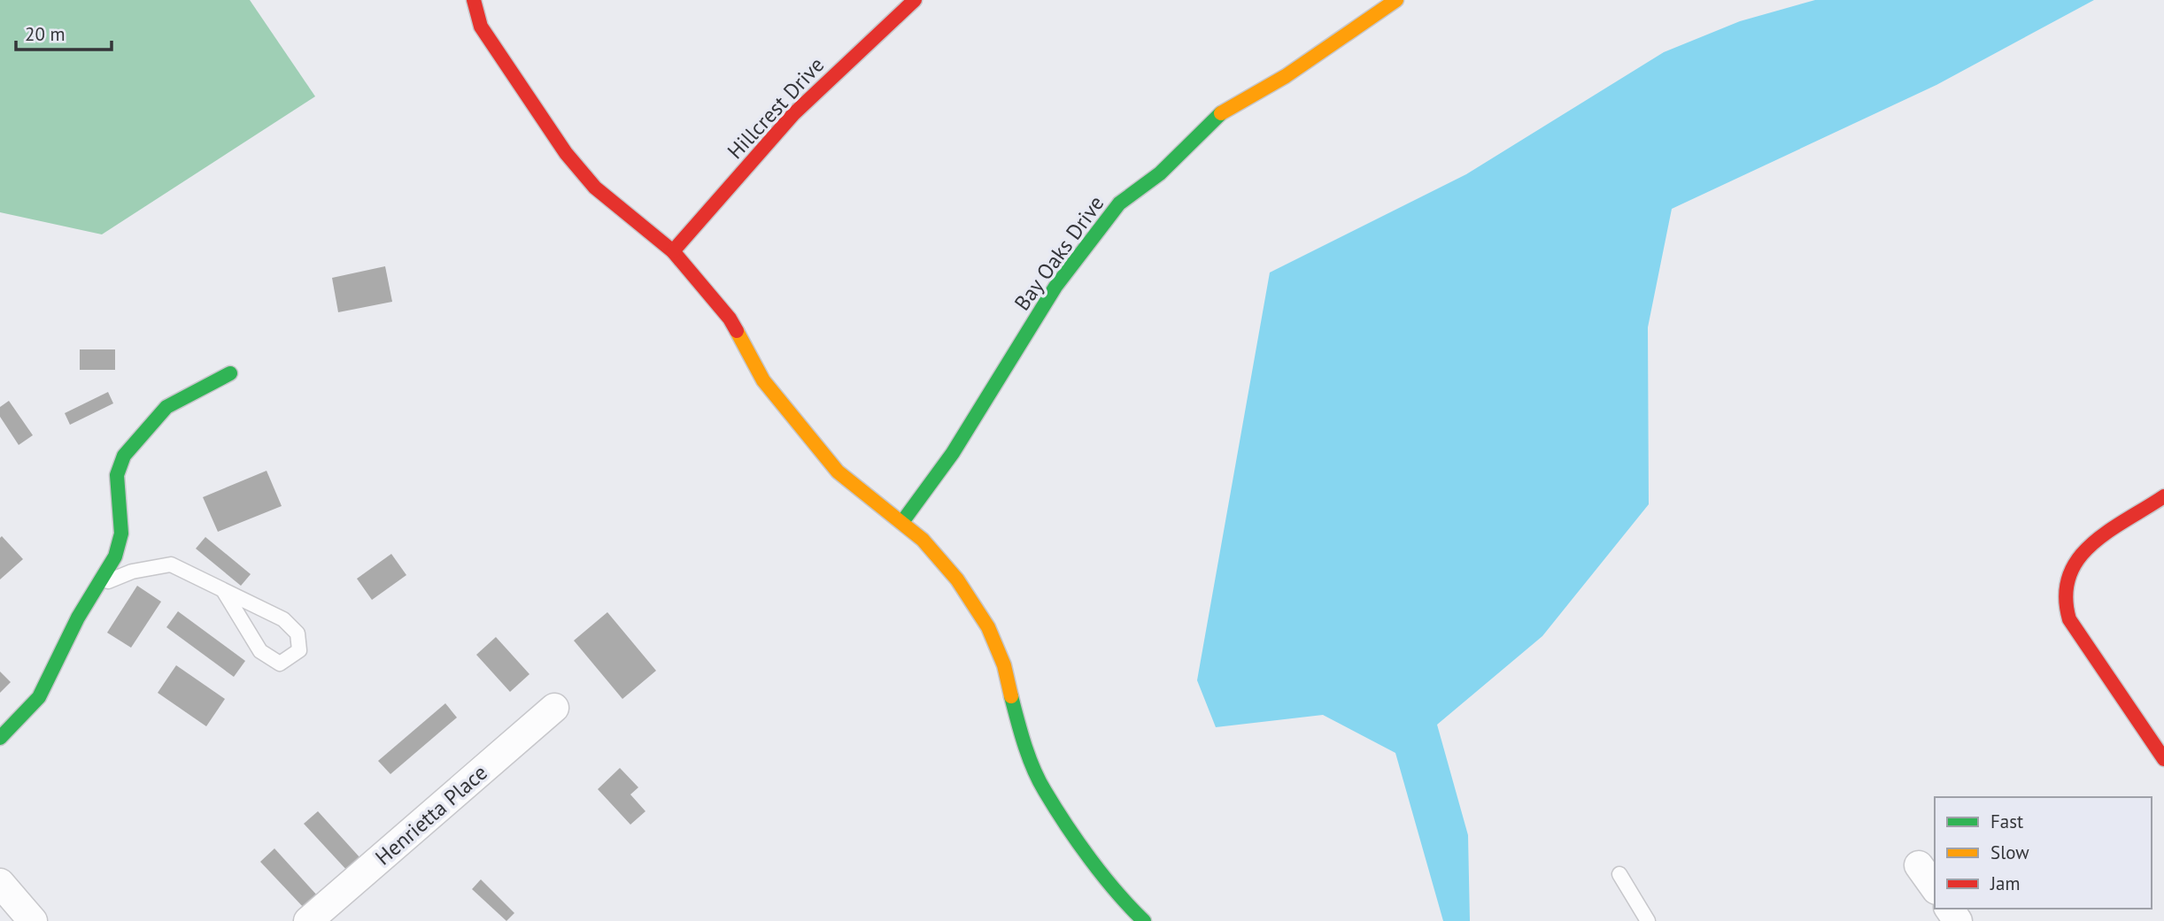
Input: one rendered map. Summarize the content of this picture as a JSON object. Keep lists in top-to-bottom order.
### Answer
{
  "streets": {
    "street": ["Hillcrest Drive", "Bay Oaks Drive", "Henrietta Place"]
  },
  "legend": ["Fast", "Slow", "Jam"],
  "scale_bar": "20 m"
}
